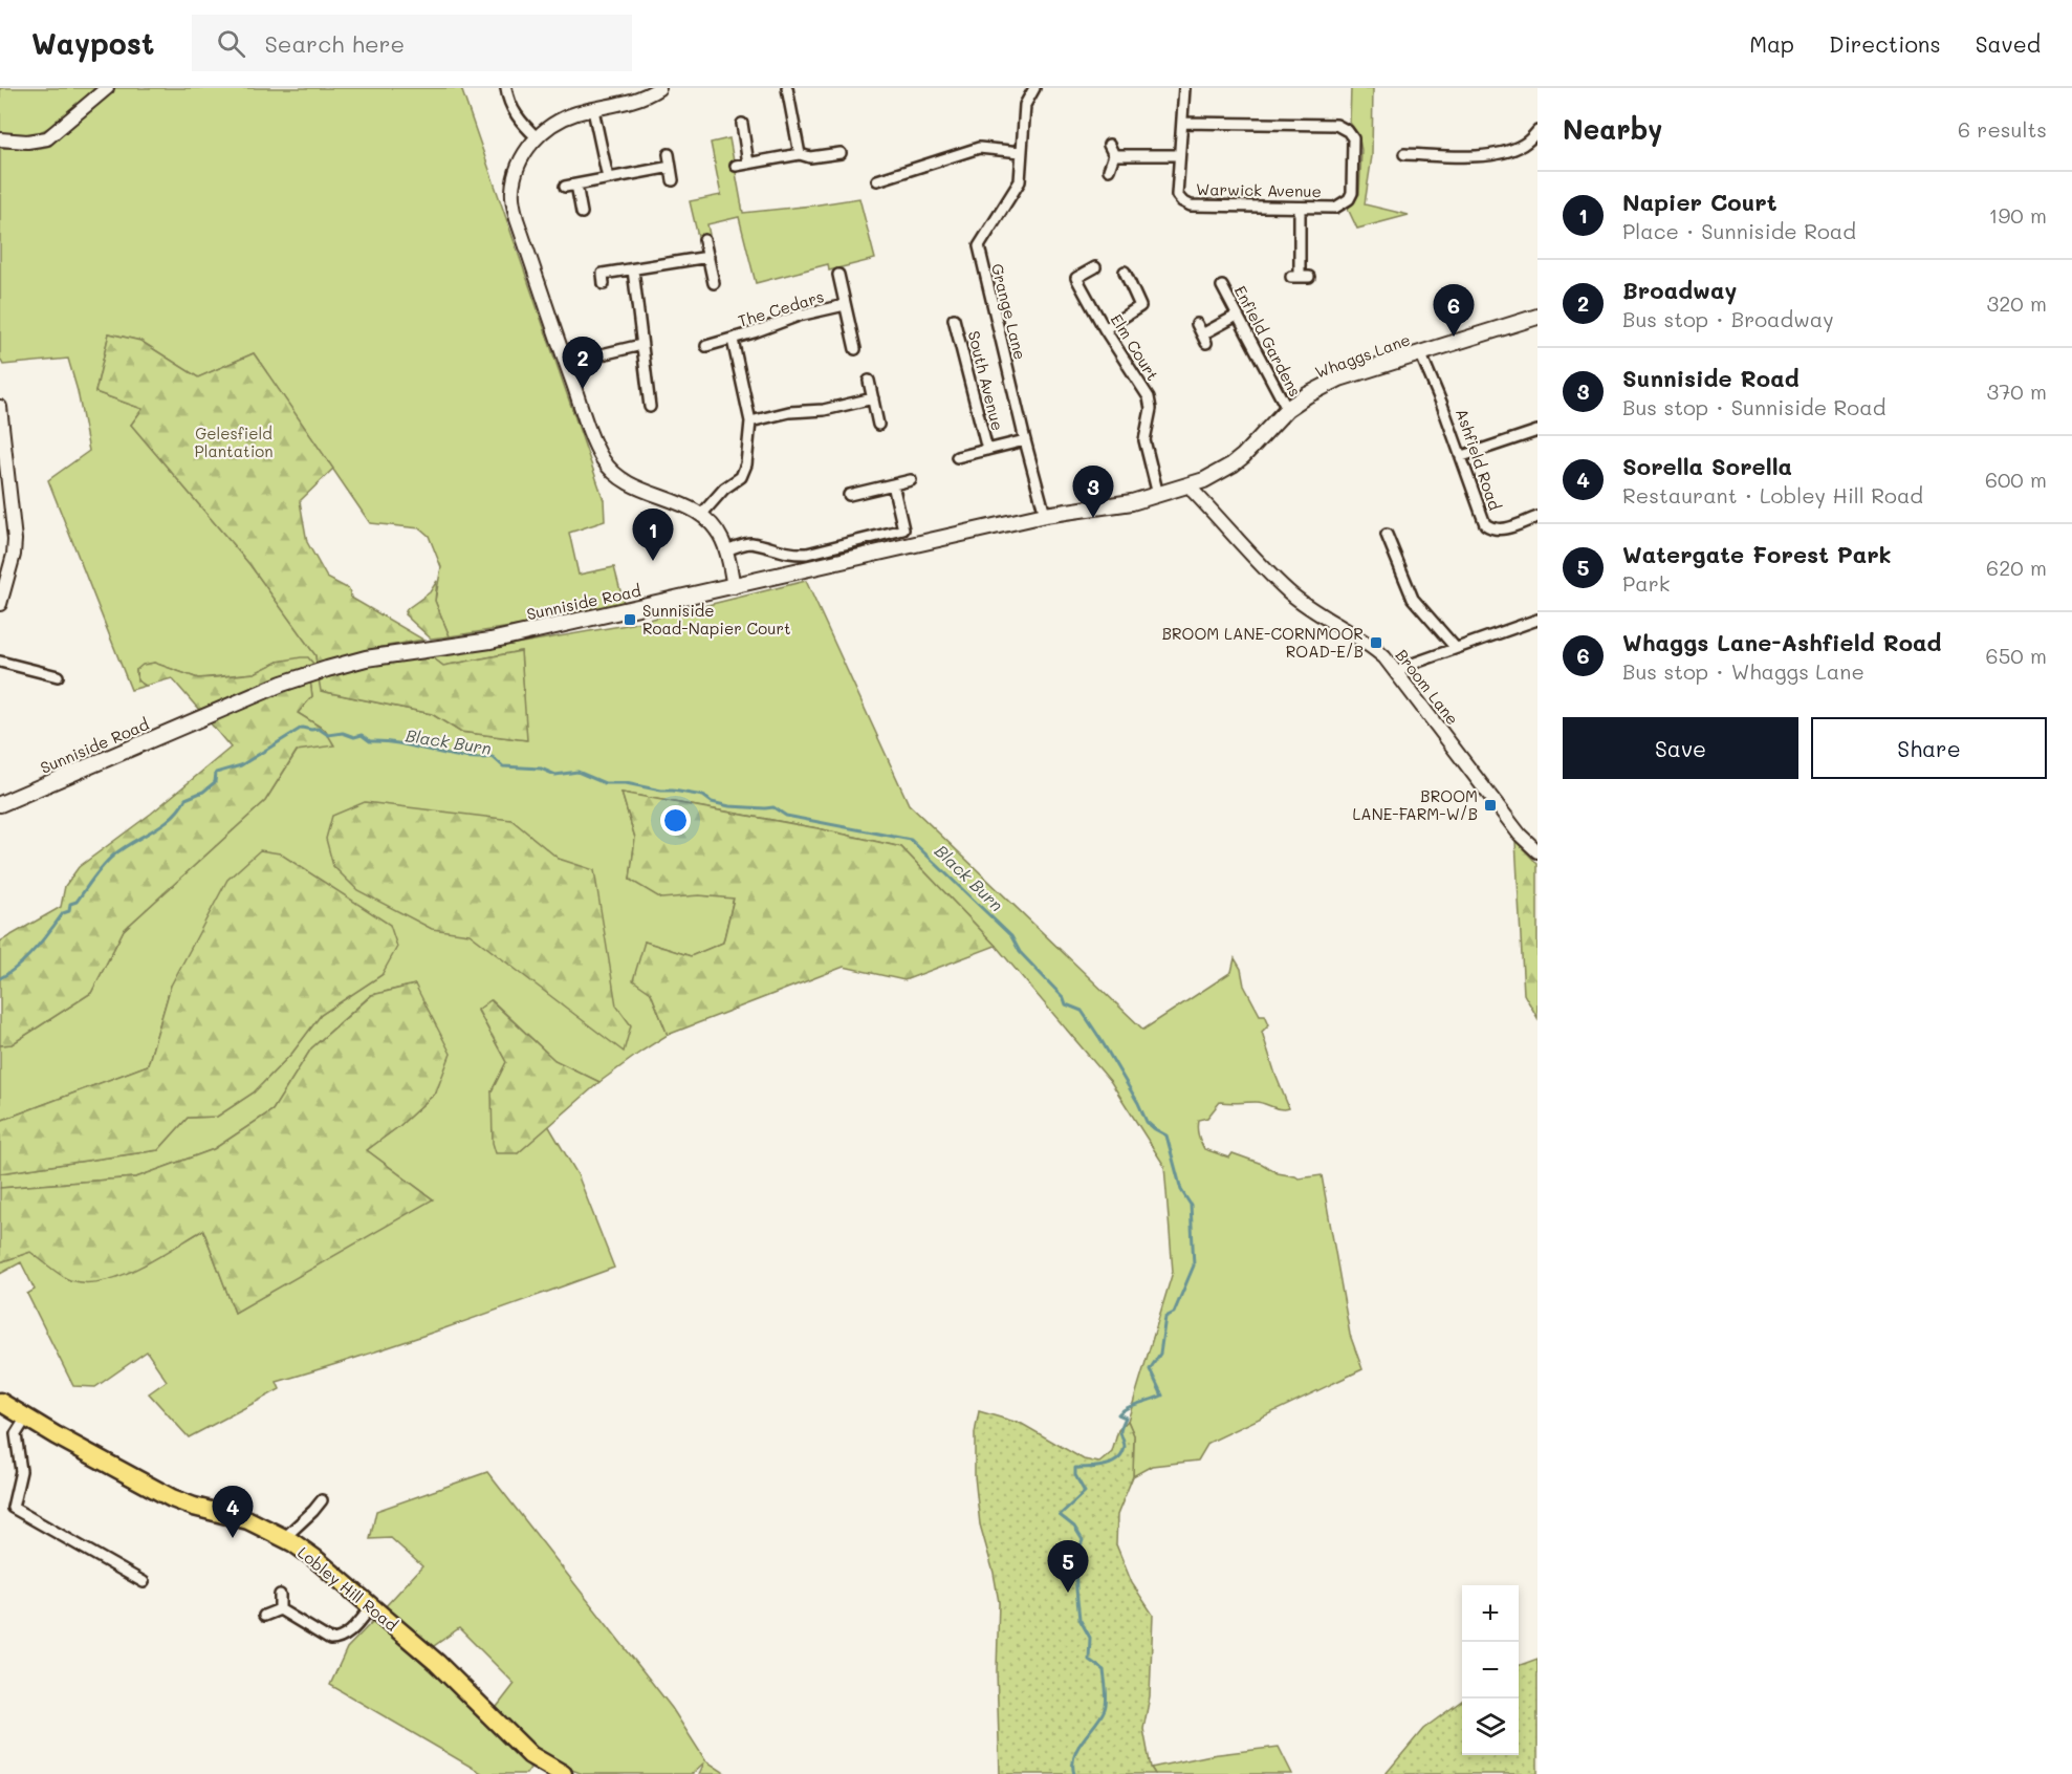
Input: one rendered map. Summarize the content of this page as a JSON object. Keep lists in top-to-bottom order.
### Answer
{
  "streets": {
    "highway": ["Lobley Hill Road"],
    "main road": ["Whaggs Lane", "Sunniside Road"],
    "street": [
      "Warwick Avenue",
      "The Cedars",
      "Grange Lane",
      "Enfield Gardens",
      "Elm Court",
      "South Avenue",
      "Ashfield Road",
      "Broom Lane"
    ]
  },
  "crossings": [
    ["Grange Lane", "Sunniside Road"],
    ["Enfield Gardens", "Whaggs Lane"],
    ["Elm Court", "Sunniside Road"],
    ["Whaggs Lane", "Ashfield Road"],
    ["Whaggs Lane", "Sunniside Road"],
    ["Whaggs Lane", "Broom Lane"],
    ["Sunniside Road", "Broom Lane"]
  ],
  "water": ["Black Burn"],
  "parks": ["Gelesfield Plantation"],
  "places": {
    "transit": ["Sunniside Road-Napier Court", "BROOM LANE-CORNMOOR ROAD-E/B", "BROOM LANE-FARM-W/B"]
  },
  "page": {
    "header": "Waypost",
    "search": "Search here",
    "nav": ["Map", "Directions", "Saved"],
    "heading": ["Nearby", "6 results"],
    "list": [
      {
        "mark": "1",
        "name": "Napier Court",
        "note": "Place · Sunniside Road",
        "value": "190 m"
      },
      {
        "mark": "2",
        "name": "Broadway",
        "note": "Bus stop · Broadway",
        "value": "320 m"
      },
      {
        "mark": "3",
        "name": "Sunniside Road",
        "note": "Bus stop · Sunniside Road",
        "value": "370 m"
      },
      {
        "mark": "4",
        "name": "Sorella Sorella",
        "note": "Restaurant · Lobley Hill Road",
        "value": "600 m"
      },
      {
        "mark": "5",
        "name": "Watergate Forest Park",
        "note": "Park",
        "value": "620 m"
      },
      {
        "mark": "6",
        "name": "Whaggs Lane-Ashfield Road",
        "note": "Bus stop · Whaggs Lane",
        "value": "650 m"
      }
    ],
    "pins": [
      "6",
      "2",
      "3",
      "1",
      "4",
      "5"
    ],
    "buttons": ["Save", "Share"],
    "map_buttons": ["+", "−"]
  }
}
